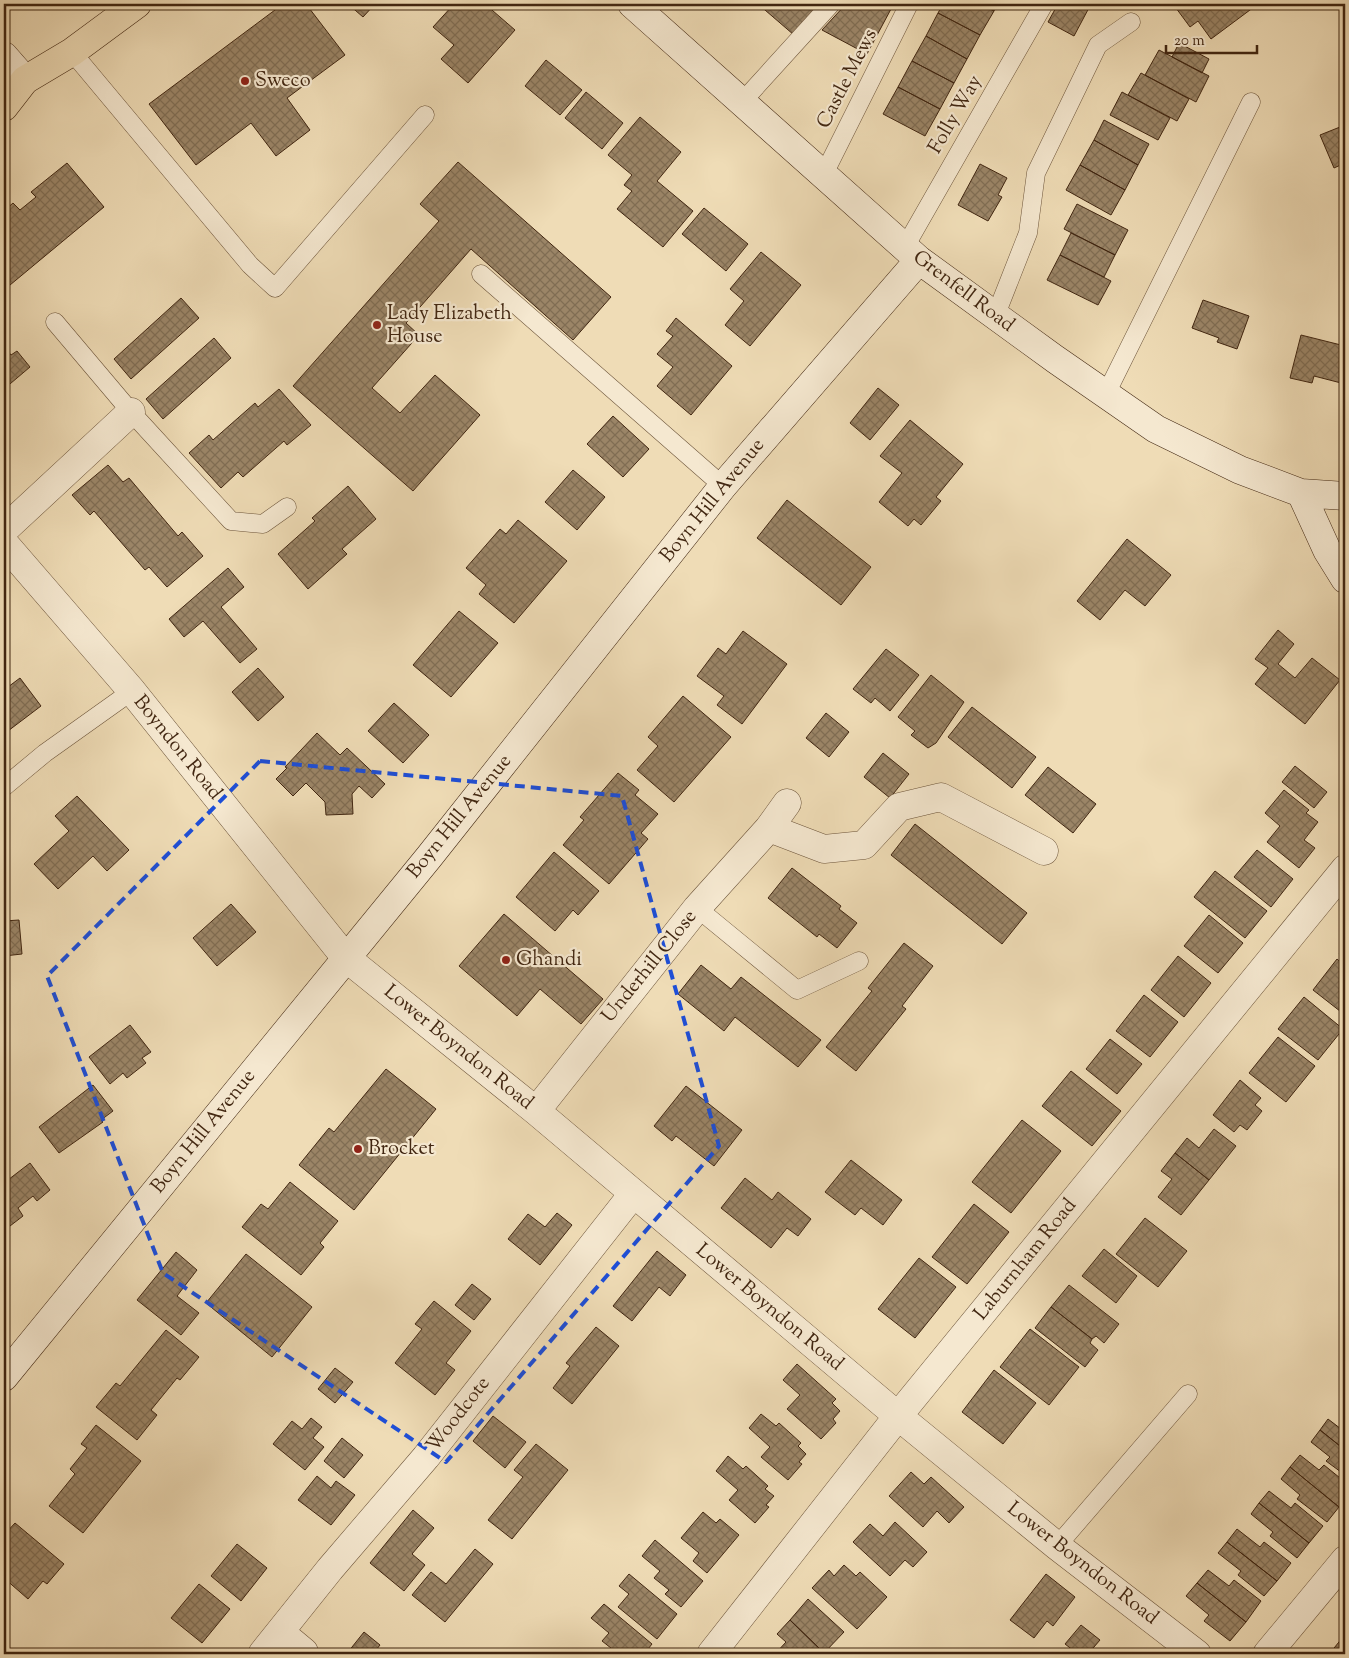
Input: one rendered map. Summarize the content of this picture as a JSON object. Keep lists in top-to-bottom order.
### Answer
{
  "streets": {
    "street": [
      "Grenfell Road",
      "Boyn Hill Avenue",
      "Boyndon Road",
      "Underhill Close",
      "Lower Boyndon Road",
      "Laburnham Road",
      "Woodcote"
    ],
    "lane": ["Castle Mews", "Folly Way"]
  },
  "crossings": [
    ["Castle Mews", "Grenfell Road"],
    ["Folly Way", "Grenfell Road"],
    ["Folly Way", "Boyn Hill Avenue"],
    ["Grenfell Road", "Boyn Hill Avenue"],
    ["Boyn Hill Avenue", "Boyndon Road"],
    ["Boyn Hill Avenue", "Lower Boyndon Road"],
    ["Boyndon Road", "Lower Boyndon Road"],
    ["Underhill Close", "Lower Boyndon Road"],
    ["Lower Boyndon Road", "Laburnham Road"],
    ["Lower Boyndon Road", "Woodcote"]
  ],
  "places": [
    "Sweco",
    "Lady Elizabeth House",
    "Ghandi",
    "Brocket"
  ],
  "scale_bar": "20 m"
}
